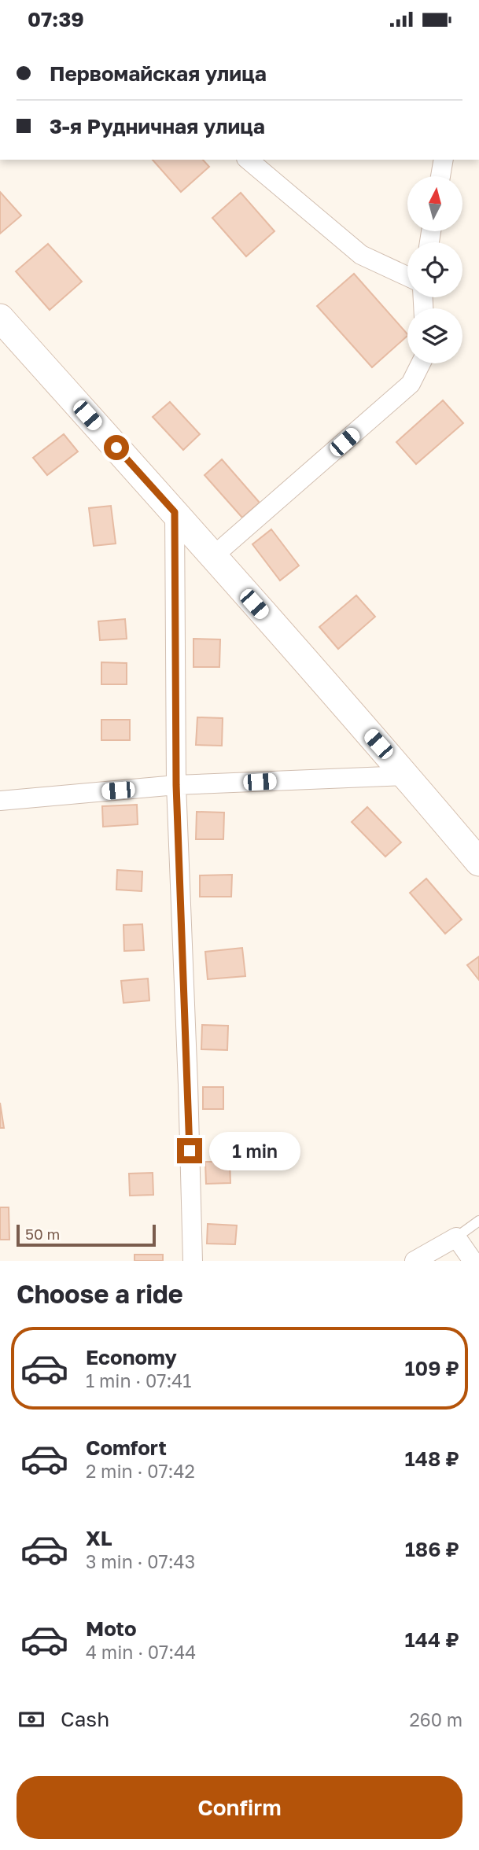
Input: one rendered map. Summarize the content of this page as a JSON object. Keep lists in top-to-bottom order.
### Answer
{
  "scale_bar": "50 m",
  "north": "top",
  "page": {
    "status": "07:39",
    "banner": ["Первомайская улица", "3-я Рудничная улица"],
    "bubble": "1 min",
    "scale": "50 m",
    "heading": "Choose a ride",
    "list": [
      {
        "name": "Economy",
        "note": "1 min · 07:41",
        "value": "109 ₽"
      },
      {
        "name": "Comfort",
        "note": "2 min · 07:42",
        "value": "148 ₽"
      },
      {
        "name": "XL",
        "note": "3 min · 07:43",
        "value": "186 ₽"
      },
      {
        "name": "Moto",
        "note": "4 min · 07:44",
        "value": "144 ₽"
      }
    ],
    "pay": ["Cash", "260 m"],
    "buttons": "Confirm"
  }
}
